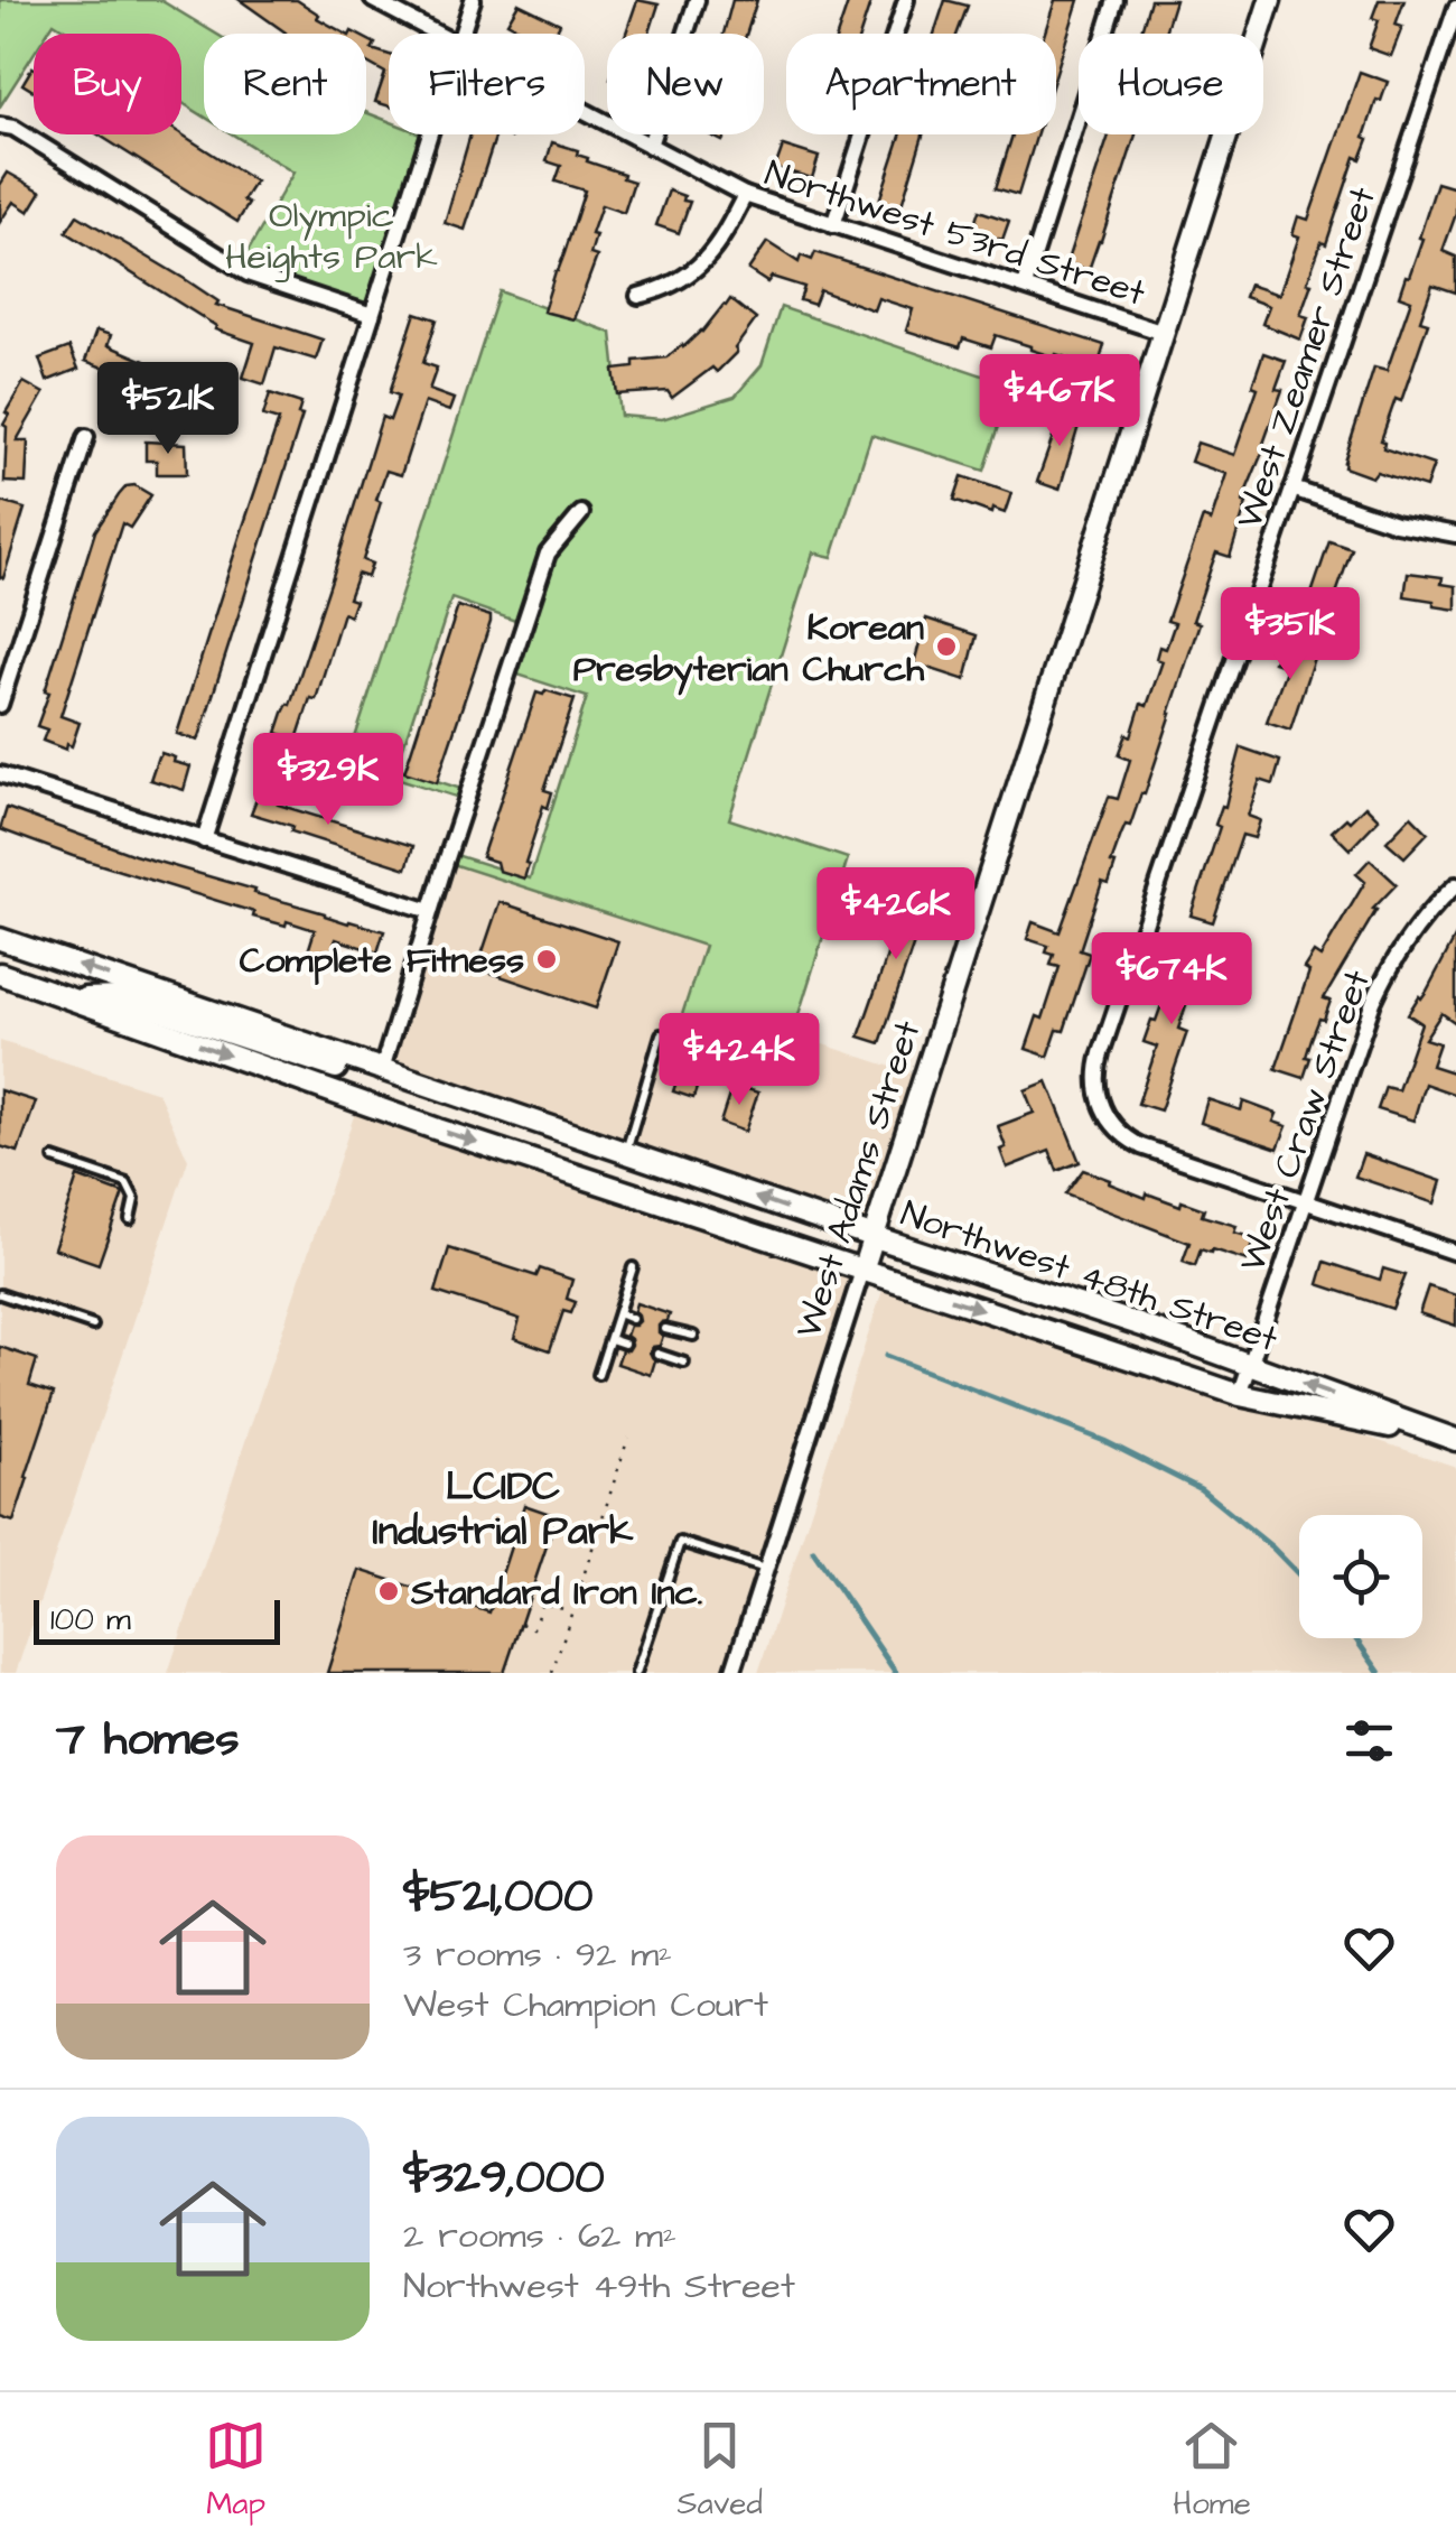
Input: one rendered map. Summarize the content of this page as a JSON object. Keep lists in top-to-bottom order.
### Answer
{
  "streets": {
    "main road": ["West Adams Street", "Northwest 48th Street"],
    "street": ["Northwest 53rd Street", "West Zeamer Street", "West Craw Street"]
  },
  "crossings": [
    ["Northwest 53rd Street", "West Adams Street"],
    ["West Zeamer Street", "West Craw Street"],
    ["West Craw Street", "Northwest 48th Street"],
    ["West Adams Street", "Northwest 48th Street"]
  ],
  "districts": ["LCIDC Industrial Park"],
  "parks": ["Olympic Heights Park"],
  "places": ["Korean Presbyterian Church", "Complete Fitness", "Standard Iron Inc."],
  "scale_bar": "100 m",
  "page": {
    "chip": [
      "Buy",
      "Rent",
      "Filters",
      "New",
      "Apartment",
      "House"
    ],
    "price": [
      "$467K",
      "$521K",
      "$351K",
      "$329K",
      "$426K",
      "$674K",
      "$424K"
    ],
    "scale": "100 m",
    "heading": "7 homes",
    "list": [
      {
        "name": "$521,000",
        "note": "3 rooms · 92 m² · West Champion Court"
      },
      {
        "name": "$329,000",
        "note": "2 rooms · 62 m² · Northwest 49th Street"
      }
    ],
    "tabs": ["Map", "Saved", "Home"]
  }
}
